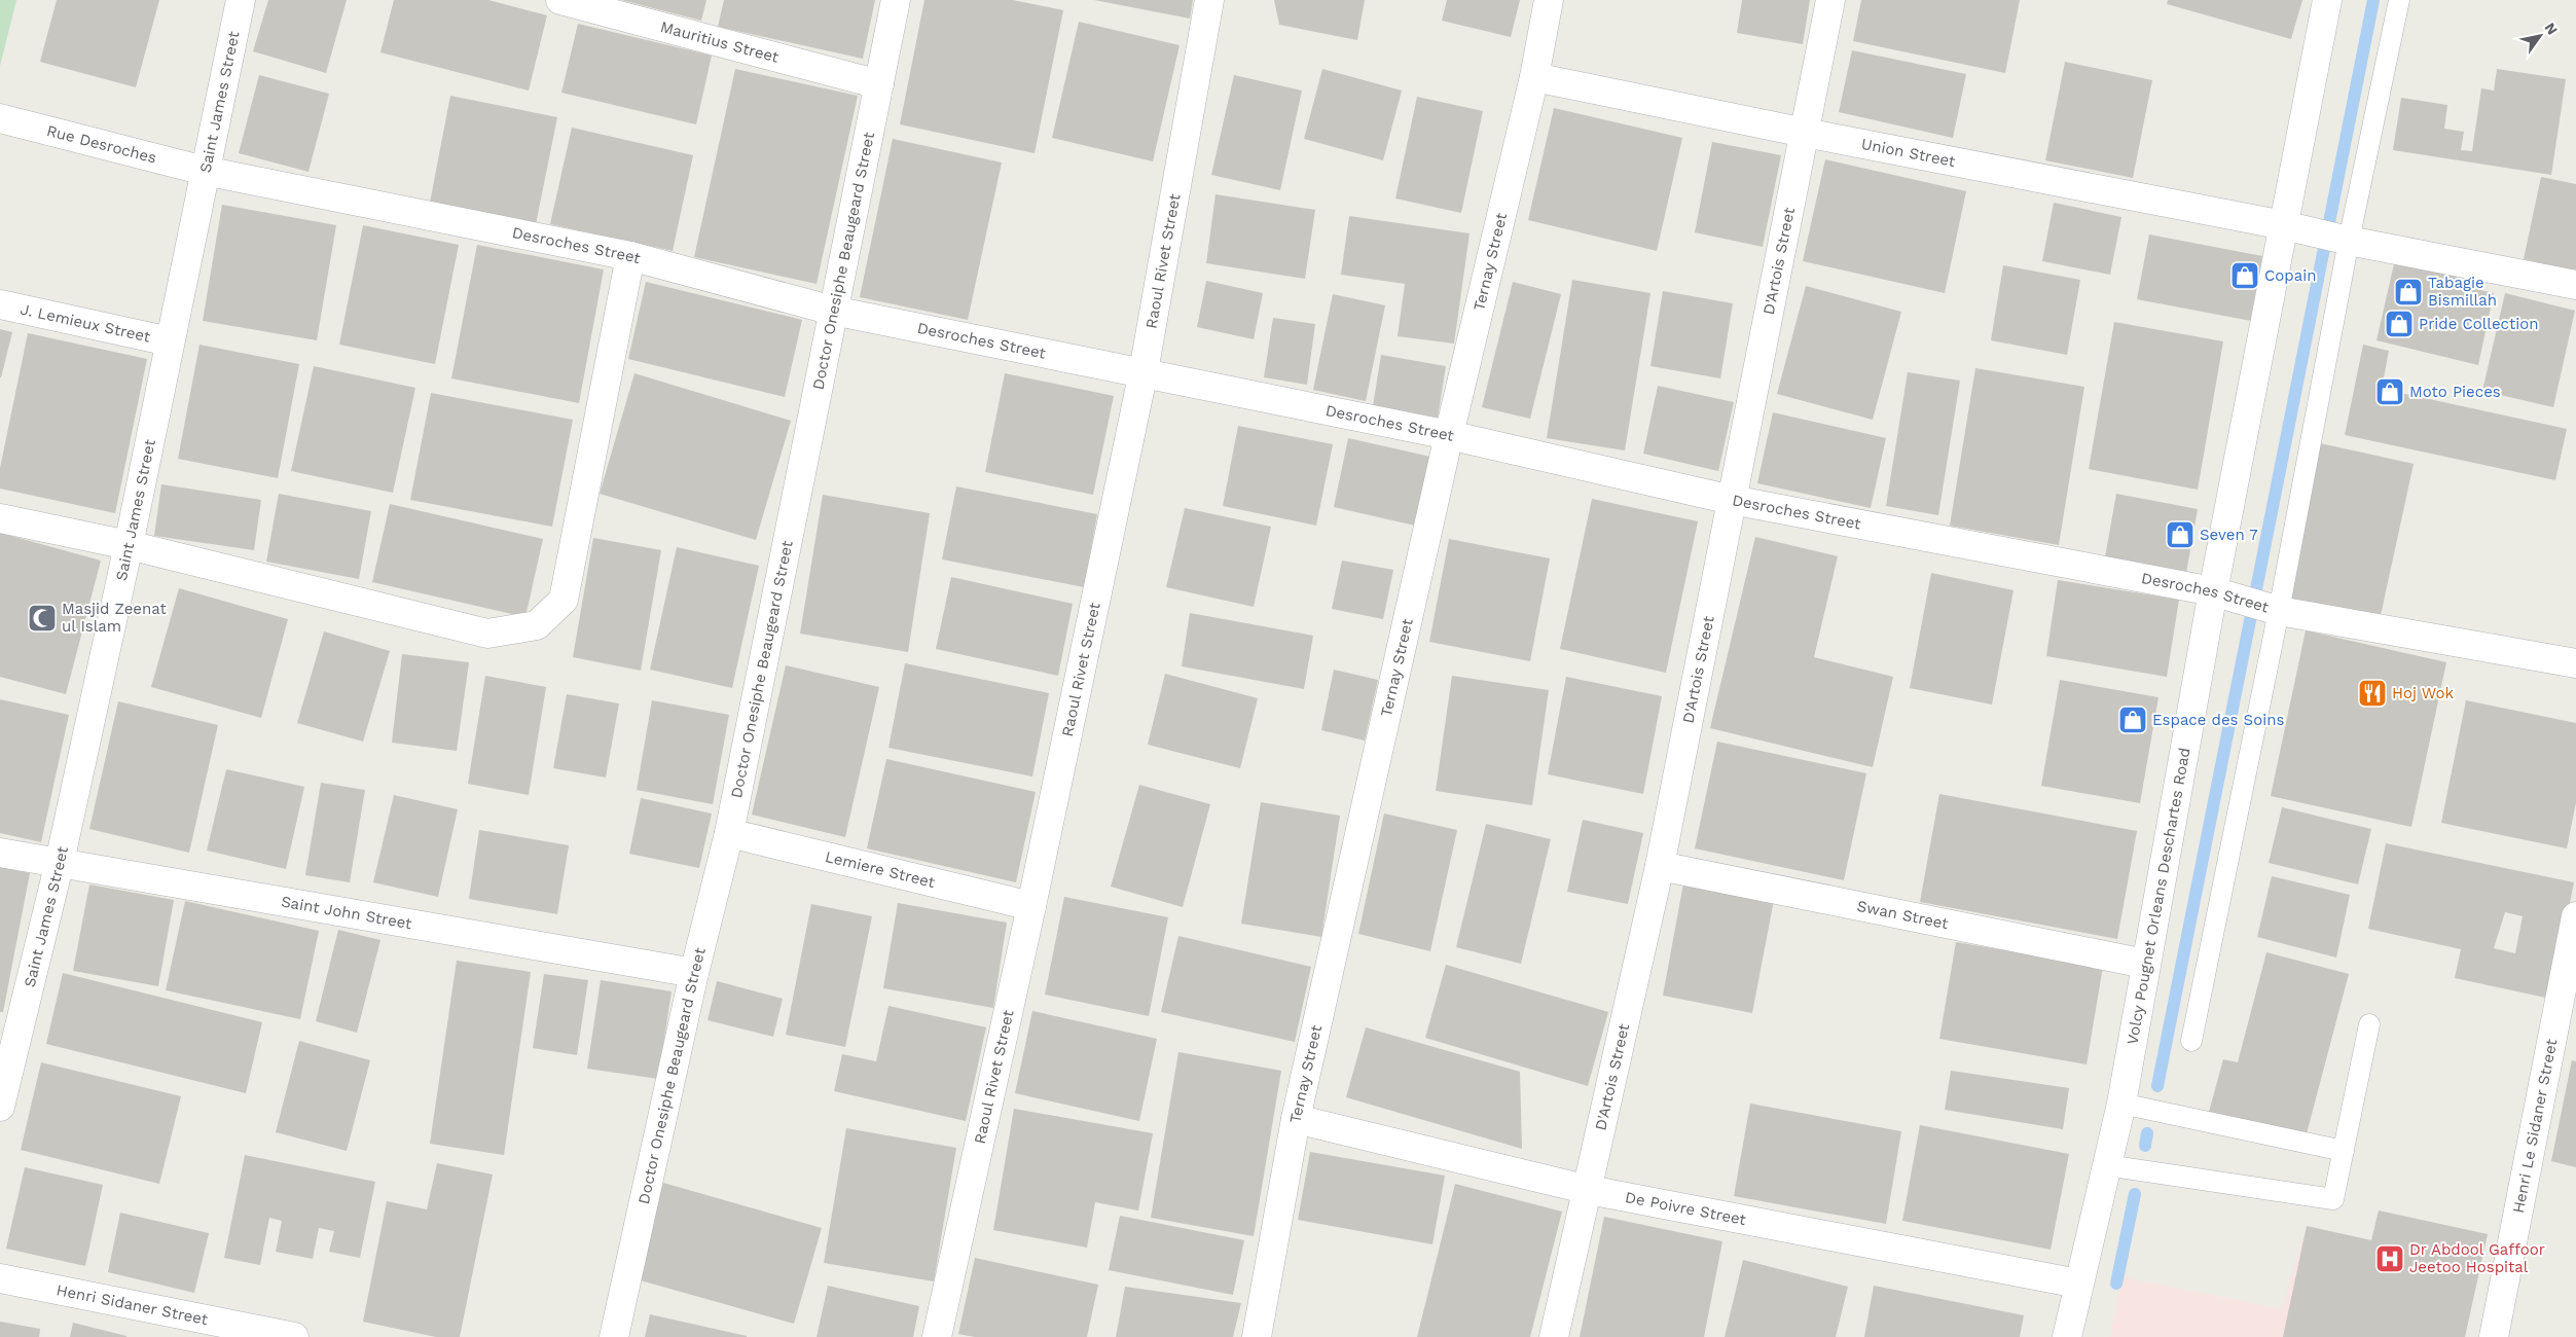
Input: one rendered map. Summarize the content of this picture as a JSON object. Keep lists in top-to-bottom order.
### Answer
{
  "streets": {
    "street": [
      "Mauritius Street",
      "Saint James Street",
      "Rue Desroches",
      "Union Street",
      "Desroches Street",
      "Doctor Onesiphe Beaugeard Street",
      "Ternay Street",
      "D'Artois Street",
      "Raoul Rivet Street",
      "J. Lemieux Street",
      "Lemiere Street",
      "Volcy Pougnet Orleans Deschartes Road",
      "Saint John Street",
      "Swan Street",
      "Henri Le Sidaner Street",
      "De Poivre Street",
      "Henri Sidaner Street"
    ]
  },
  "crossings": [
    ["Mauritius Street", "Doctor Onesiphe Beaugeard Street"],
    ["Saint James Street", "Rue Desroches"],
    ["Saint James Street", "Desroches Street"],
    ["Saint James Street", "J. Lemieux Street"],
    ["Saint James Street", "Saint John Street"],
    ["Rue Desroches", "Desroches Street"],
    ["Union Street", "Ternay Street"],
    ["Union Street", "D'Artois Street"],
    ["Union Street", "Volcy Pougnet Orleans Deschartes Road"],
    ["Desroches Street", "Doctor Onesiphe Beaugeard Street"],
    ["Desroches Street", "Ternay Street"],
    ["Desroches Street", "D'Artois Street"],
    ["Desroches Street", "Raoul Rivet Street"],
    ["Desroches Street", "Volcy Pougnet Orleans Deschartes Road"],
    ["Doctor Onesiphe Beaugeard Street", "Lemiere Street"],
    ["Doctor Onesiphe Beaugeard Street", "Saint John Street"],
    ["Ternay Street", "De Poivre Street"],
    ["D'Artois Street", "Swan Street"],
    ["D'Artois Street", "De Poivre Street"],
    ["Raoul Rivet Street", "Lemiere Street"],
    ["Volcy Pougnet Orleans Deschartes Road", "Swan Street"],
    ["Volcy Pougnet Orleans Deschartes Road", "De Poivre Street"]
  ],
  "places": {
    "shop": [
      "Copain",
      "Tabagie Bismillah",
      "Pride Collection",
      "Moto Pieces",
      "Seven 7",
      "Espace des Soins"
    ],
    "mosque": ["Masjid Zeenat ul Islam"],
    "restaurant": ["Hoj Wok"],
    "hospital": ["Dr Abdool Gaffoor Jeetoo Hospital"]
  },
  "north": "top right"
}
